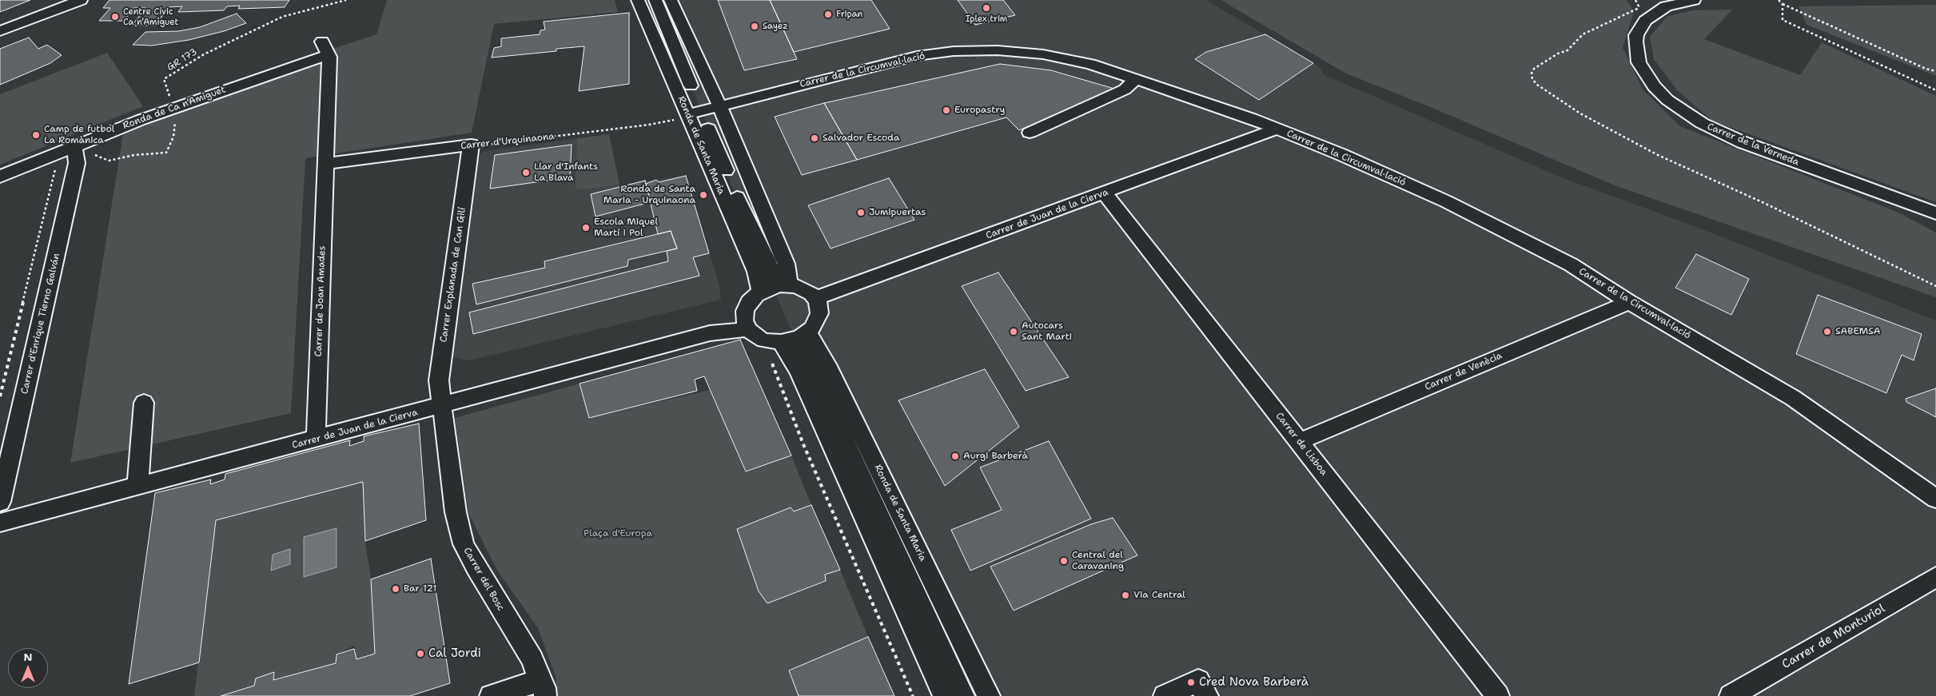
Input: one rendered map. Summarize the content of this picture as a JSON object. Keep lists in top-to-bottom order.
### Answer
{
  "streets": {
    "street": [
      "Carrer de la Circumval·lació",
      "Ronda de Ca n'Amiguet",
      "Carrer d'Urquinaona",
      "Carrer de la Verneda",
      "Ronda de Santa Maria",
      "Carrer de Juan de la Cierva",
      "Carrer Explanada de Can Gilí",
      "Carrer de Joan Amades",
      "Carrer d'Enrique Tierno Galván",
      "Carrer de Venècia",
      "Carrer de Lisboa",
      "Carrer del Bosc",
      "Carrer de Monturiol"
    ],
    "path": ["GR 173"]
  },
  "crossings": [
    ["GR 173", "Ronda de Ca n'Amiguet"],
    ["GR 173", "Carrer d'Enrique Tierno Galván"],
    ["Carrer de la Circumval·lació", "Carrer d'Urquinaona"],
    ["Carrer de la Circumval·lació", "Ronda de Santa Maria"],
    ["Carrer de la Circumval·lació", "Carrer de Juan de la Cierva"],
    ["Carrer de la Circumval·lació", "Carrer de Venècia"],
    ["Ronda de Ca n'Amiguet", "Carrer de Joan Amades"],
    ["Ronda de Ca n'Amiguet", "Carrer d'Enrique Tierno Galván"],
    ["Carrer d'Urquinaona", "Ronda de Santa Maria"],
    ["Carrer d'Urquinaona", "Carrer Explanada de Can Gilí"],
    ["Carrer d'Urquinaona", "Carrer de Joan Amades"],
    ["Ronda de Santa Maria", "Carrer de Juan de la Cierva"],
    ["Carrer de Juan de la Cierva", "Carrer Explanada de Can Gilí"],
    ["Carrer de Juan de la Cierva", "Carrer de Joan Amades"],
    ["Carrer de Juan de la Cierva", "Carrer de Lisboa"],
    ["Carrer de Juan de la Cierva", "Carrer del Bosc"],
    ["Carrer Explanada de Can Gilí", "Carrer del Bosc"],
    ["Carrer de Venècia", "Carrer de Lisboa"]
  ],
  "parks": ["Plaça d'Europa"],
  "places": [
    "Iplex trim",
    "Fripan",
    "Centre Cívic Ca n'Amiguet",
    "Sayez",
    "Europastry",
    "Camp de futbol La Romànica",
    "Salvador Escoda",
    "Llar d'Infants La Blava",
    "Ronda de Santa Maria - Urquinaona",
    "Jumipuertas",
    "Escola Miquel Martí i Pol",
    "Autocars Sant Marti",
    "SABEMSA",
    "Aurgi Barberà",
    "Central del Caravaning",
    "Bar 121",
    "Via Central",
    "Cal Jordi",
    "Cred Nova Barberà"
  ],
  "north": "top"
}
